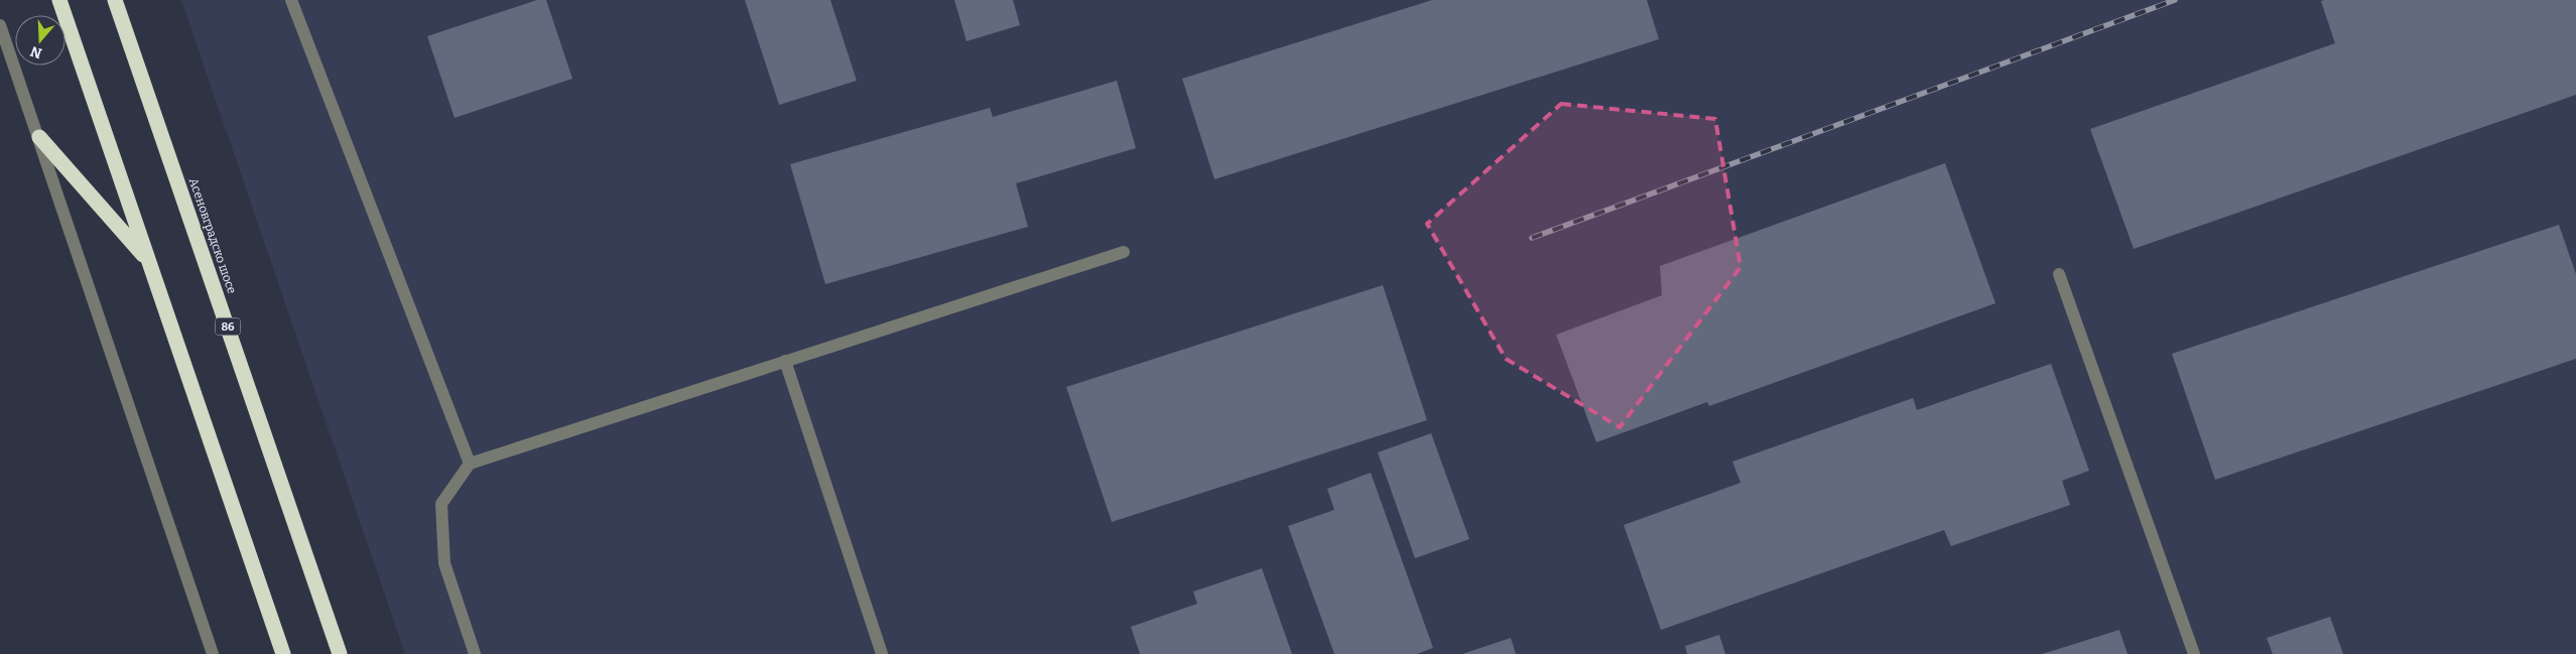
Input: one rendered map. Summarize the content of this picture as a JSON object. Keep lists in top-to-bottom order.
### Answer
{
  "streets": {
    "highway": ["Асеновградско шосе", "86"]
  },
  "north": "bottom"
}
